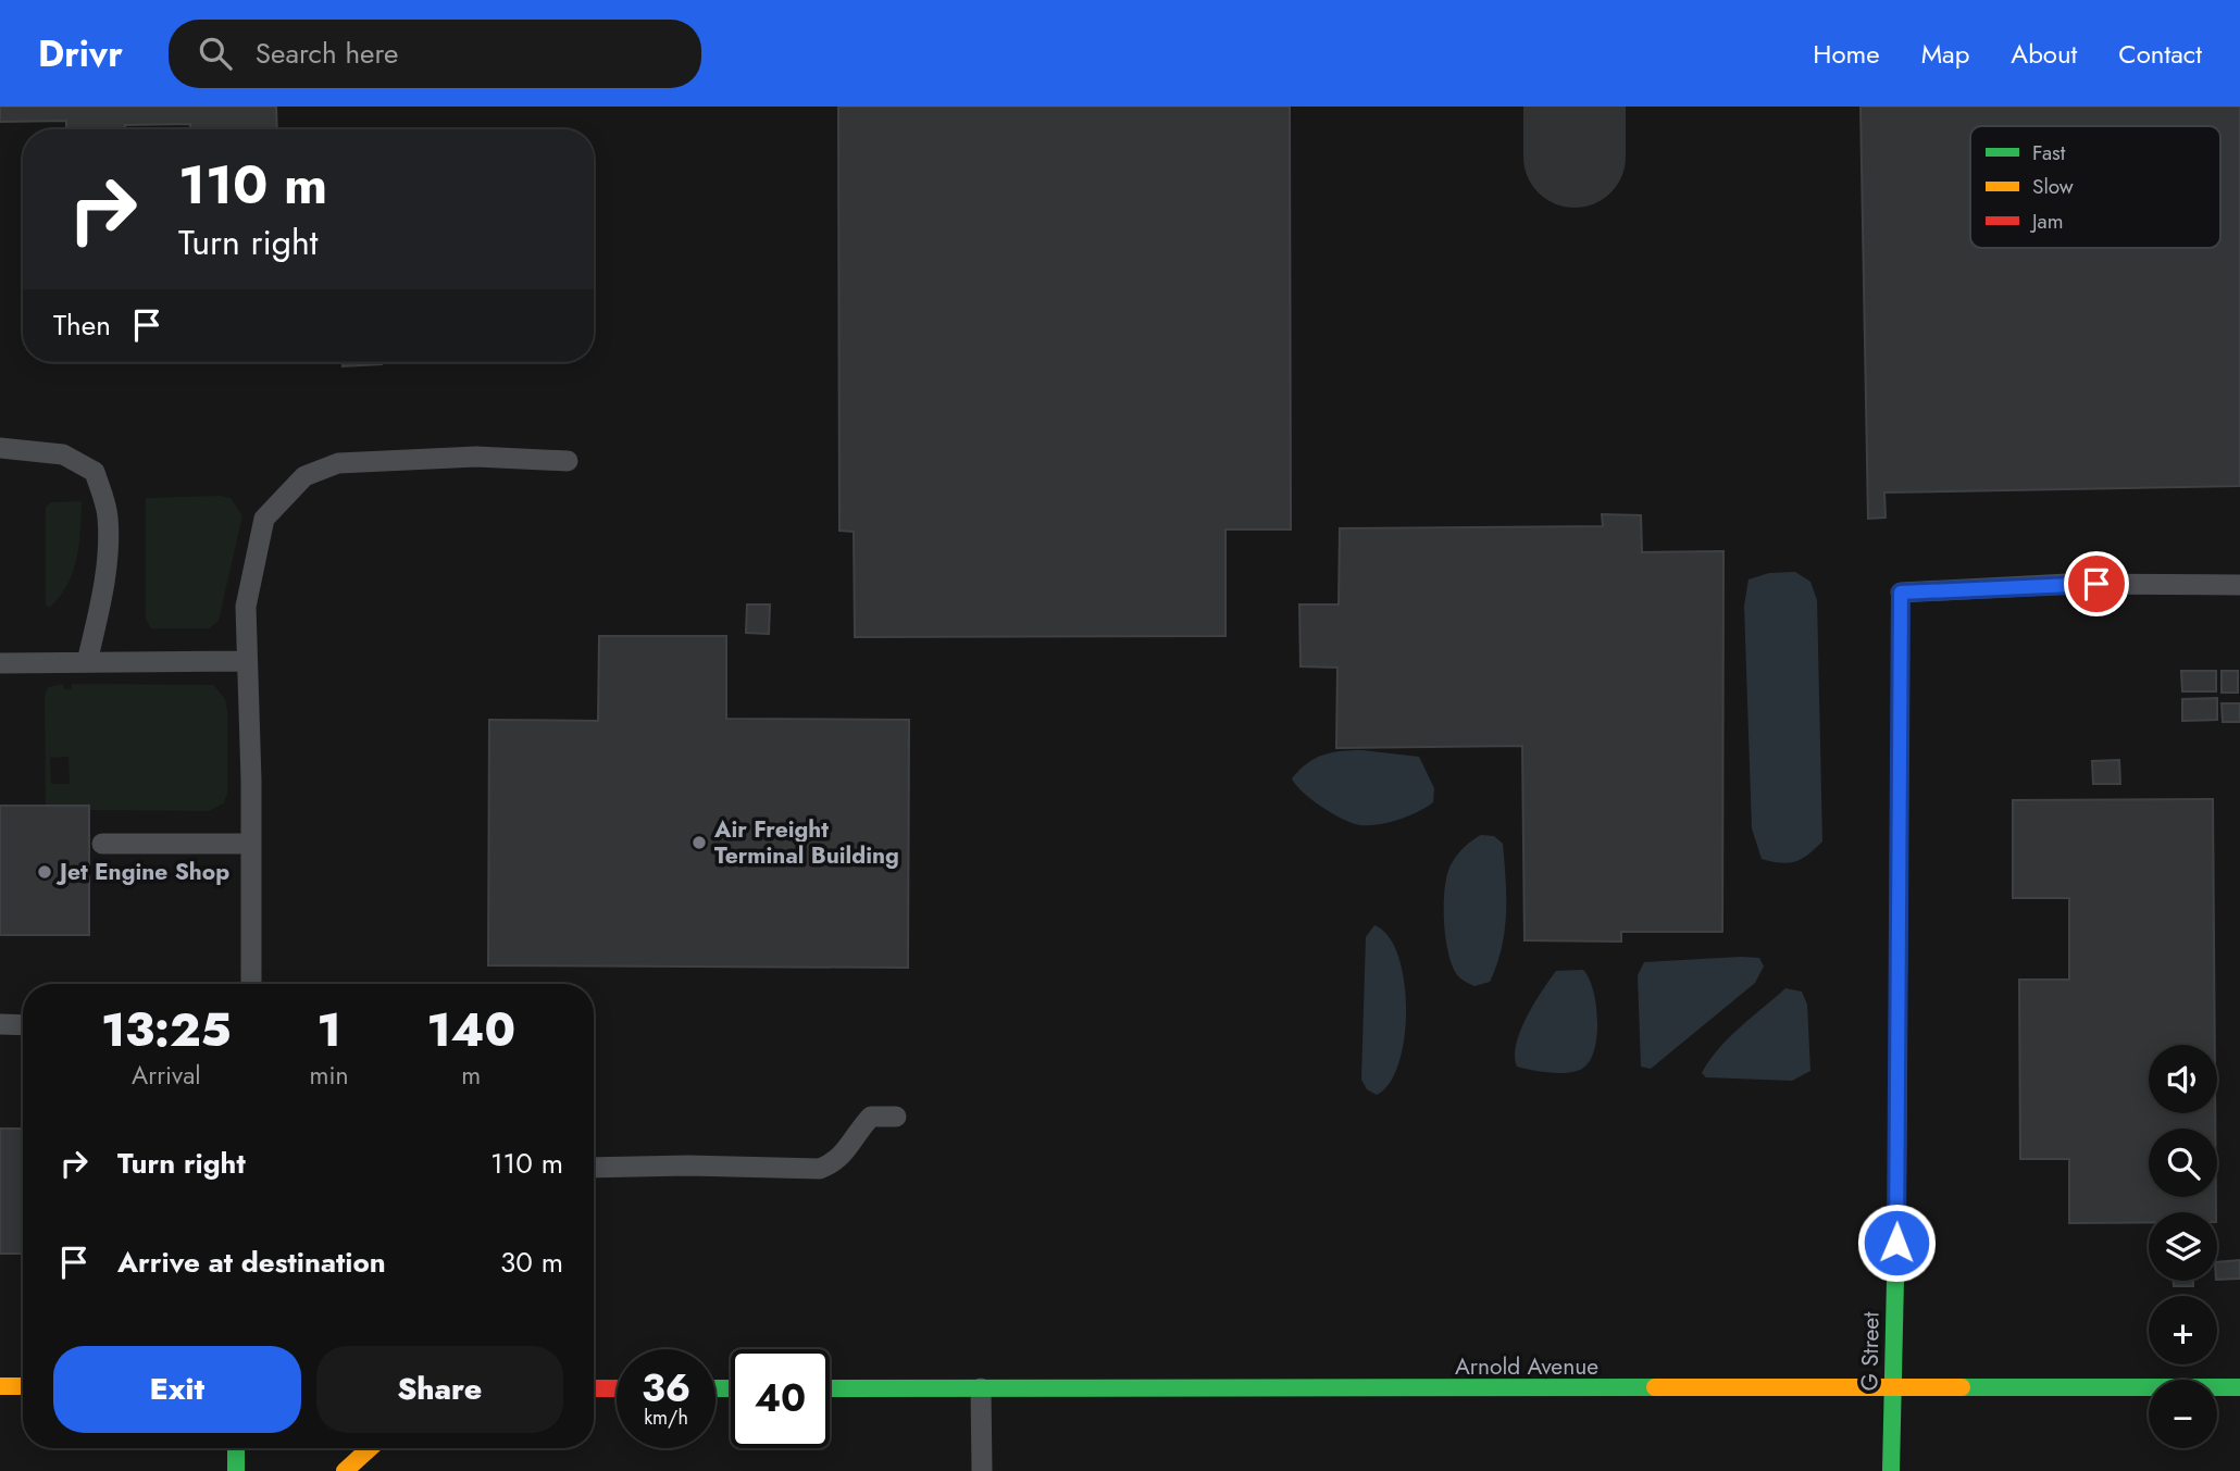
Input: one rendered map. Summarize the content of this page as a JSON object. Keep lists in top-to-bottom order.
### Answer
{
  "streets": {
    "street": ["G Street", "Arnold Avenue"]
  },
  "crossings": [
    ["G Street", "Arnold Avenue"]
  ],
  "places": ["Air Freight Terminal Building", "Jet Engine Shop"],
  "legend": ["Fast", "Slow", "Jam"],
  "page": {
    "header": "Drivr",
    "search": "Search here",
    "nav": [
      "Home",
      "Map",
      "About",
      "Contact"
    ],
    "turn": ["110 m", "Turn right"],
    "then": "Then",
    "eta": [
      "13:25",
      "Arrival",
      "1",
      "min",
      "140",
      "m"
    ],
    "map_buttons": ["+", "−"],
    "list": [
      {
        "name": "Turn right",
        "value": "110 m"
      },
      {
        "name": "Arrive at destination",
        "value": "30 m"
      }
    ],
    "buttons": ["Exit", "Share"],
    "speed": "36 km/h",
    "limit": "40"
  }
}
